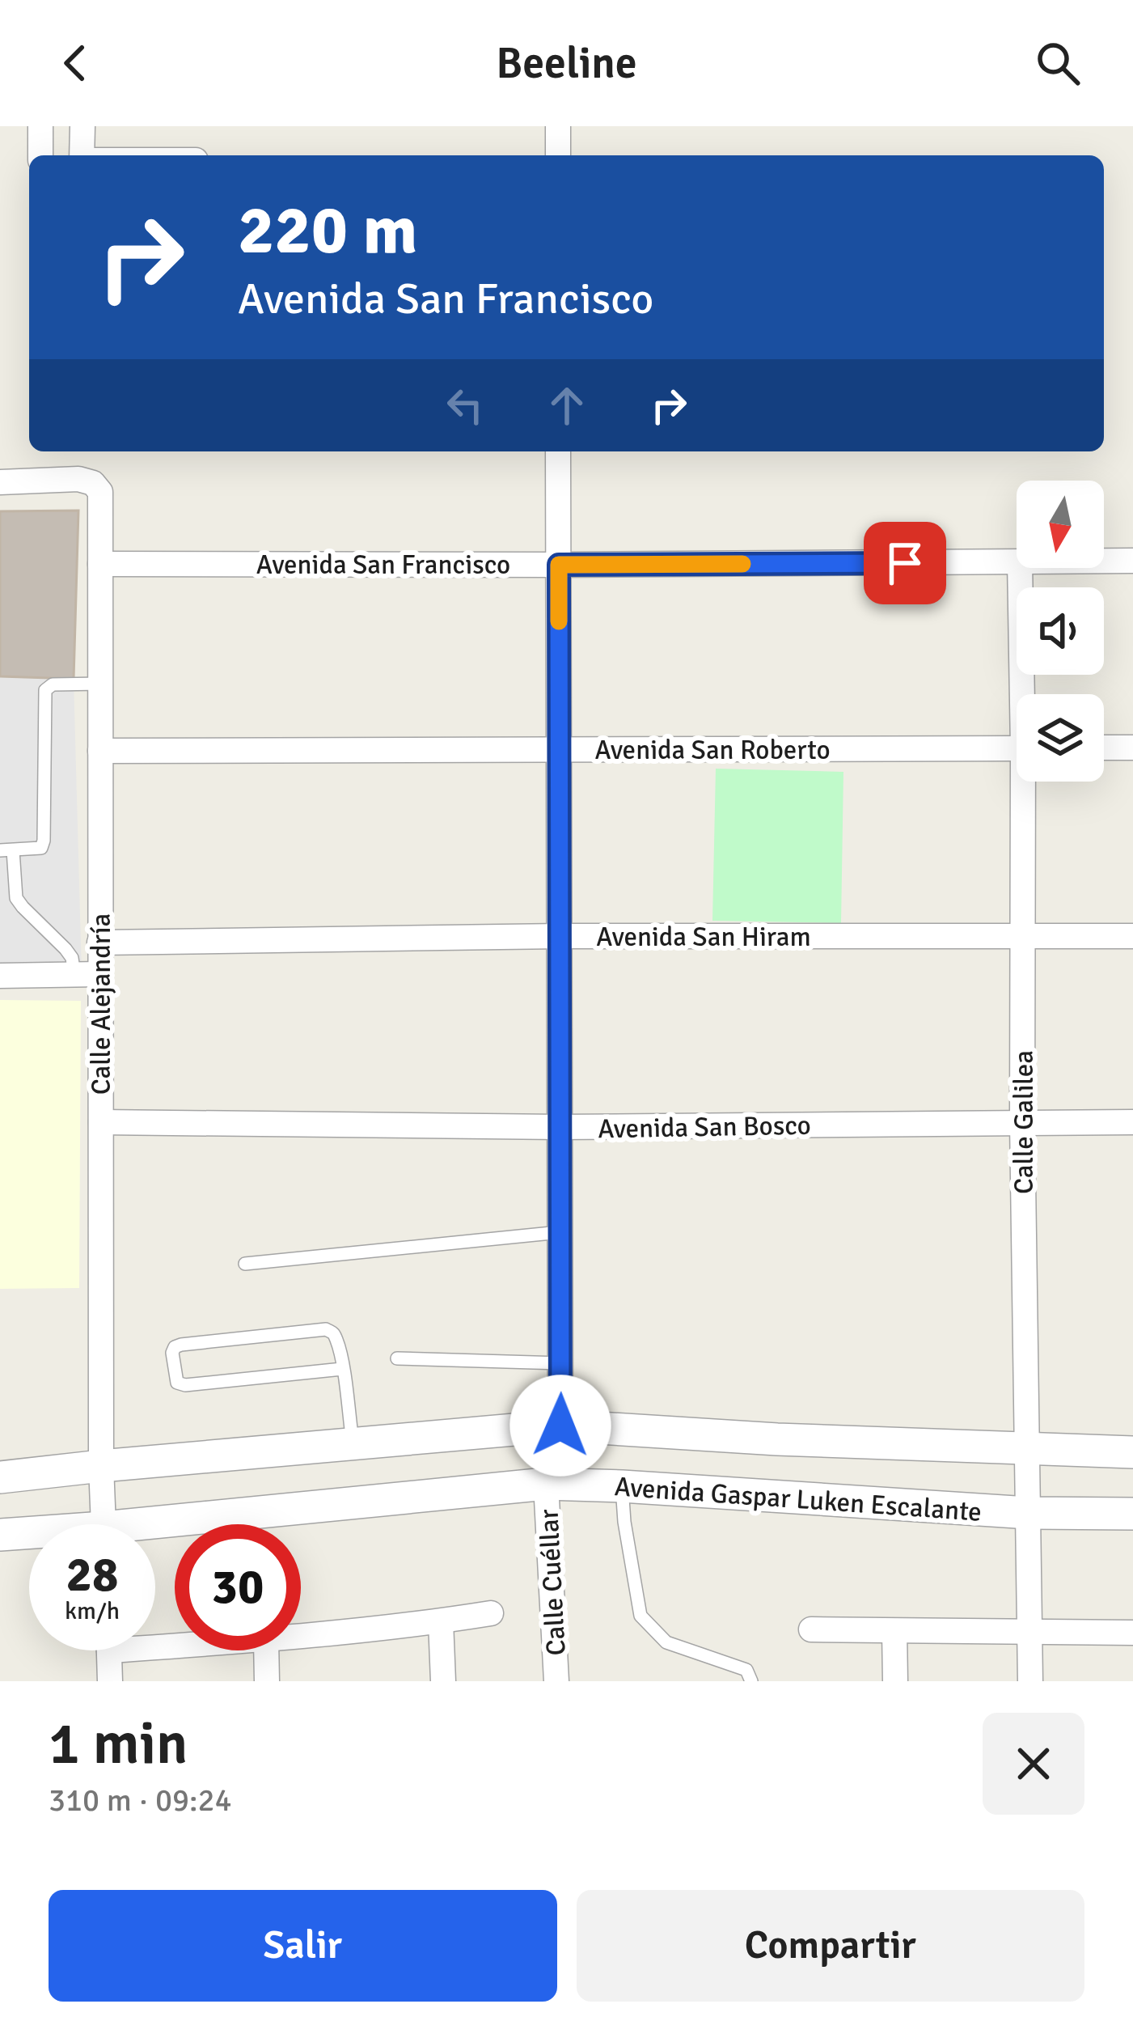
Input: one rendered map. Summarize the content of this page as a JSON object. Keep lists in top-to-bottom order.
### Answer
{
  "streets": {
    "street": [
      "Avenida San Francisco",
      "Avenida San Roberto",
      "Avenida San Hiram",
      "Calle Alejandría",
      "Calle Galilea",
      "Avenida San Bosco",
      "Avenida Gaspar Luken Escalante",
      "Calle Cuéllar"
    ]
  },
  "crossings": [
    ["Avenida San Francisco", "Calle Alejandría"],
    ["Avenida San Roberto", "Calle Alejandría"],
    ["Avenida San Hiram", "Calle Alejandría"],
    ["Avenida San Hiram", "Calle Galilea"],
    ["Calle Alejandría", "Avenida San Bosco"],
    ["Calle Galilea", "Avenida San Bosco"],
    ["Calle Galilea", "Avenida Gaspar Luken Escalante"],
    ["Avenida Gaspar Luken Escalante", "Calle Cuéllar"]
  ],
  "north": "bottom",
  "page": {
    "header": "Beeline",
    "turn": ["220 m", "Avenida San Francisco"],
    "speed": "28 km/h",
    "limit": "30",
    "heading": ["1 min", "310 m · 09:24"],
    "buttons": ["Salir", "Compartir"]
  }
}
